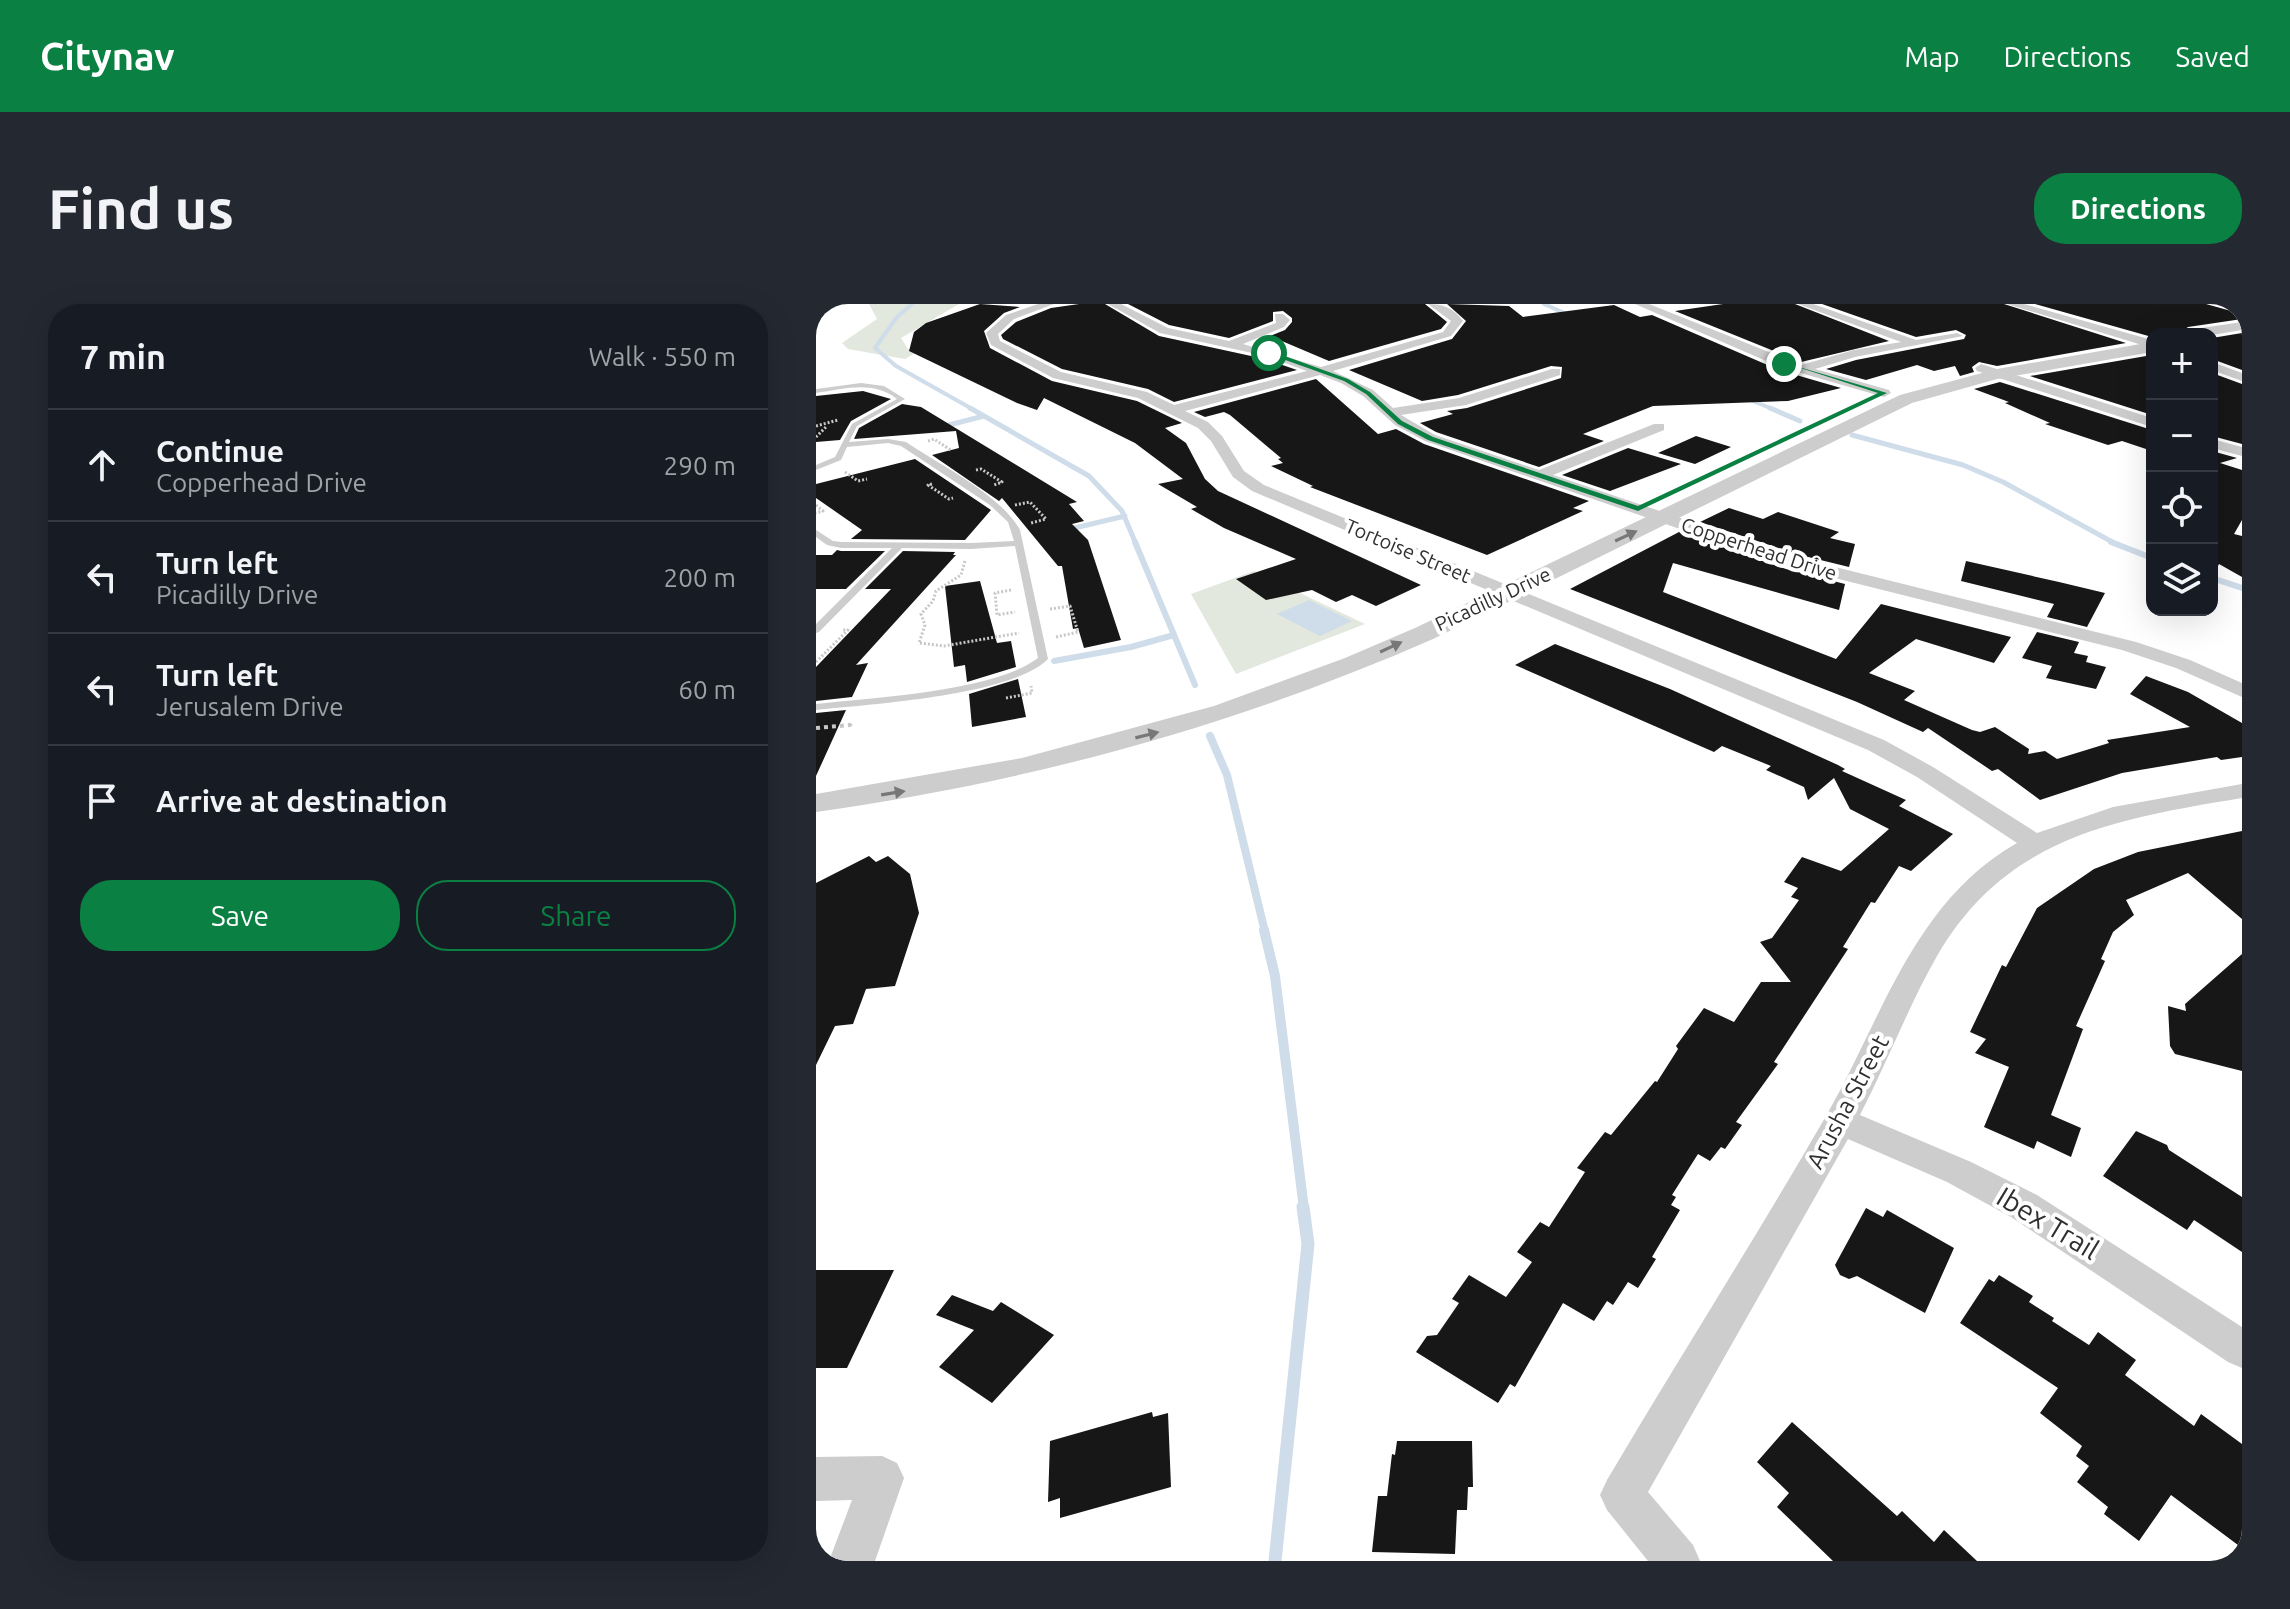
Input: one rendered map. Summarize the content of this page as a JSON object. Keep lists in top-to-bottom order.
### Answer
{
  "streets": {
    "street": [
      "Copperhead Drive",
      "Tortoise Street",
      "Picadilly Drive",
      "Arusha Street",
      "Ibex Trail"
    ]
  },
  "crossings": [
    ["Copperhead Drive", "Picadilly Drive"],
    ["Tortoise Street", "Picadilly Drive"],
    ["Tortoise Street", "Arusha Street"],
    ["Arusha Street", "Ibex Trail"]
  ],
  "page": {
    "header": "Citynav",
    "nav": ["Map", "Directions", "Saved"],
    "buttons": [
      "Directions",
      ["Save", "Share"]
    ],
    "title": "Find us",
    "heading": ["7 min", "Walk · 550 m"],
    "map_buttons": ["+", "−"],
    "list": [
      ["Continue", "Copperhead Drive", "290 m"],
      ["Turn left", "Picadilly Drive", "200 m"],
      ["Turn left", "Jerusalem Drive", "60 m"],
      "Arrive at destination"
    ]
  }
}
